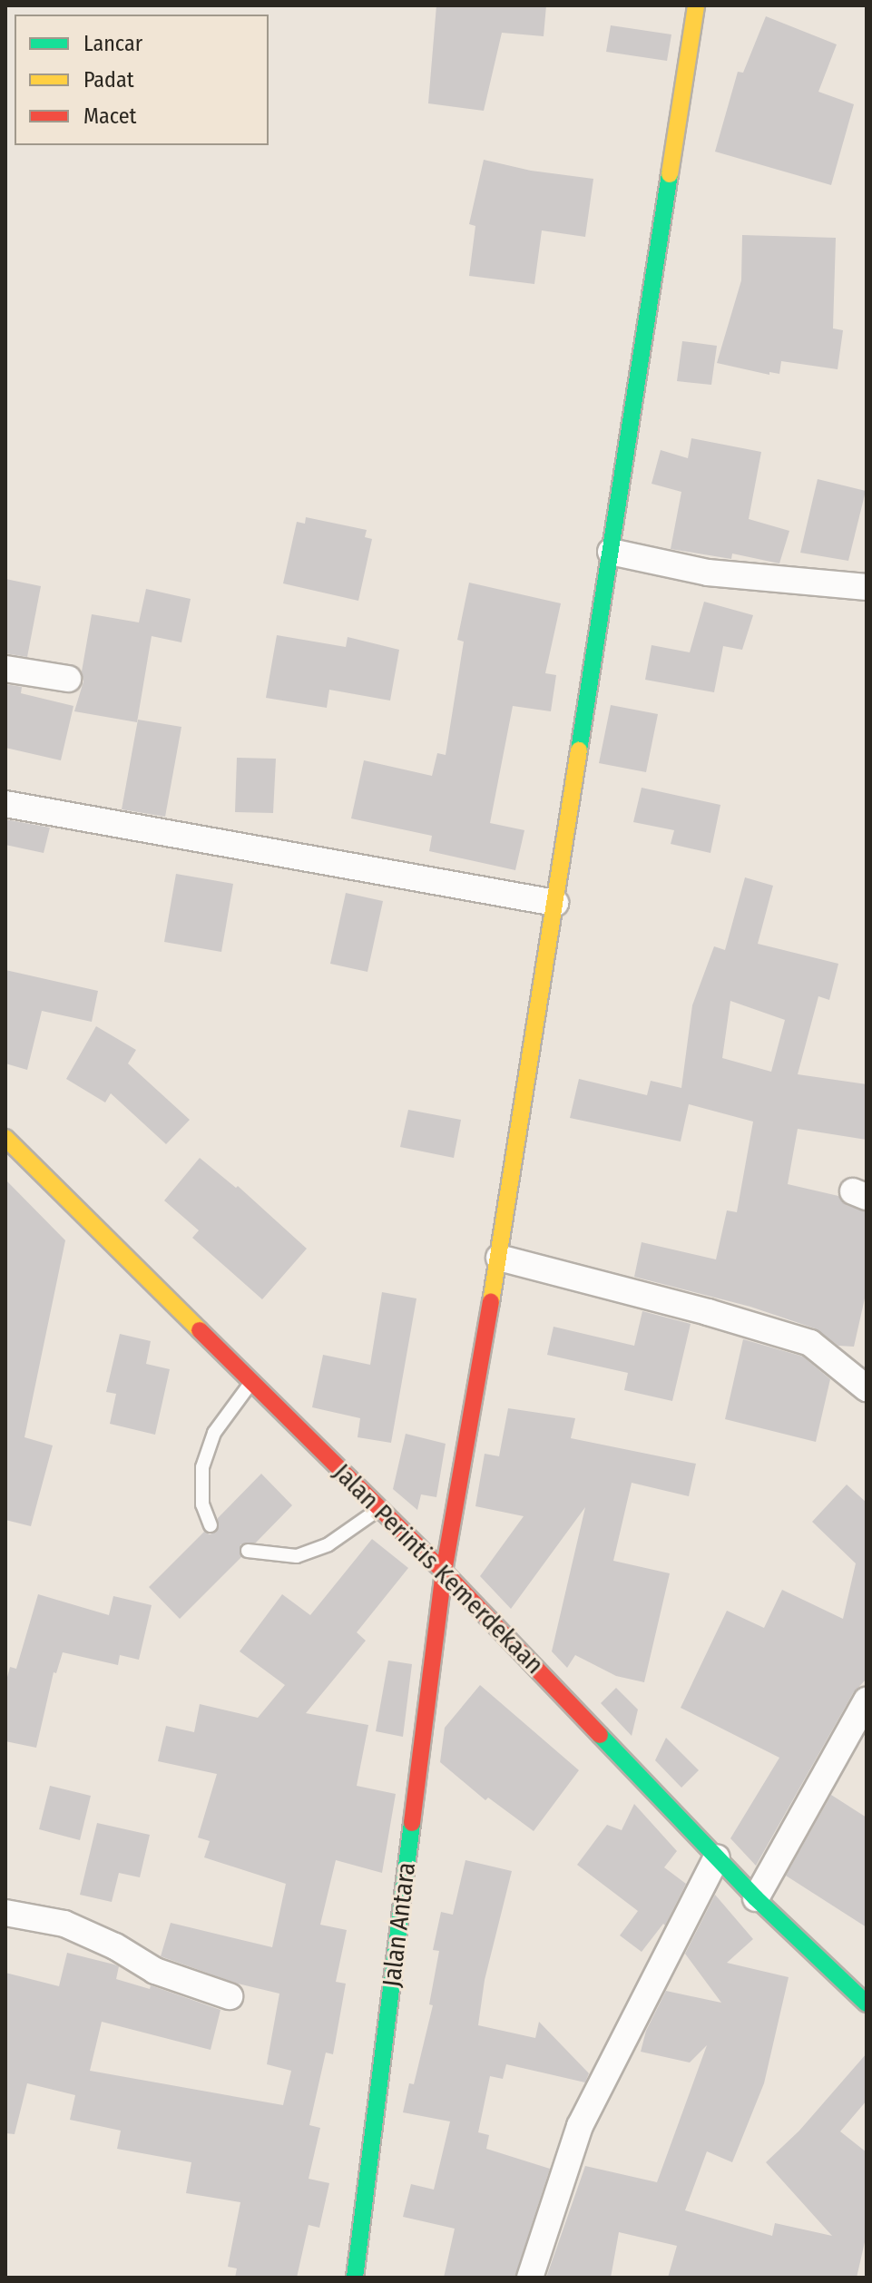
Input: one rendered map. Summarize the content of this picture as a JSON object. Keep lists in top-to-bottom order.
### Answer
{
  "streets": {
    "street": ["Jalan Perintis Kemerdekaan", "Jalan Antara"]
  },
  "crossings": [
    ["Jalan Perintis Kemerdekaan", "Jalan Antara"]
  ],
  "legend": ["Lancar", "Padat", "Macet"]
}
